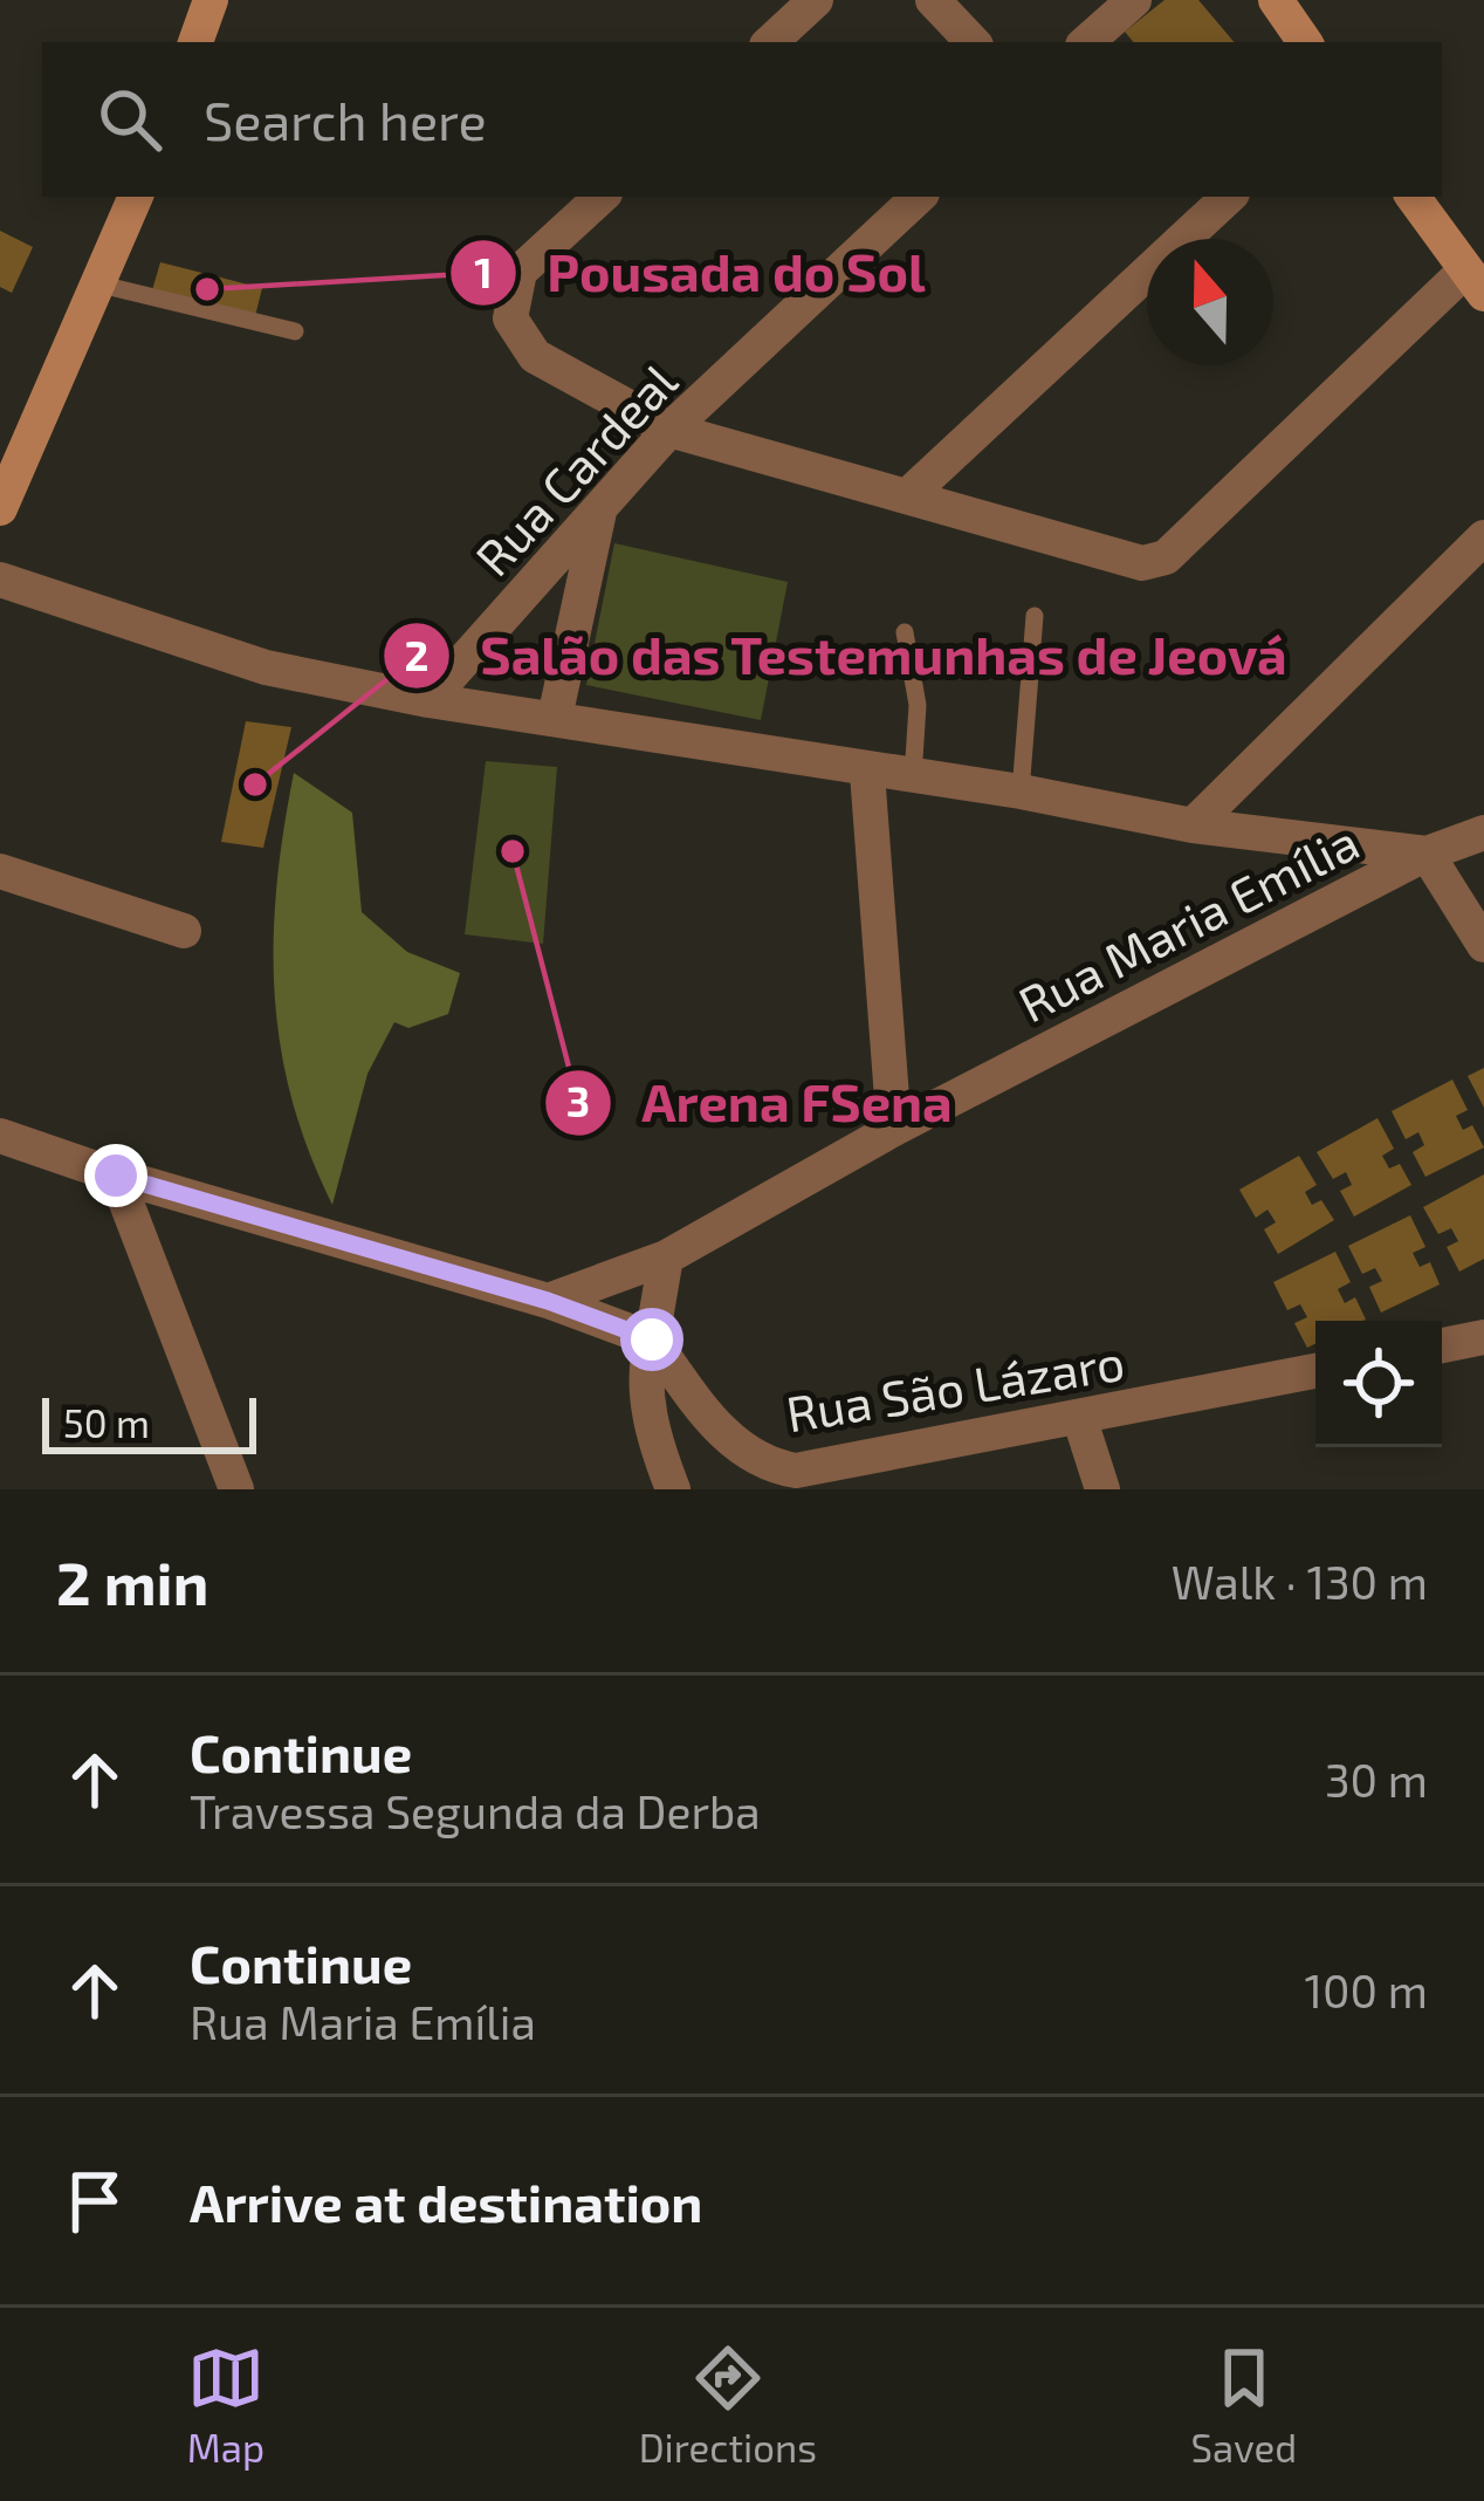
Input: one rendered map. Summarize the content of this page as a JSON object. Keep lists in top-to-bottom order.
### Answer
{
  "streets": {
    "street": ["Rua Cardeal", "Rua Maria Emília", "Rua São Lázaro"]
  },
  "places": ["Pousada do Sol", "Salão das Testemunhas de Jeová", "Arena FSena"],
  "scale_bar": "50 m",
  "north": "top",
  "page": {
    "search": "Search here",
    "scale": "50 m",
    "heading": ["2 min", "Walk · 130 m"],
    "list": [
      ["Continue", "Travessa Segunda da Derba", "30 m"],
      ["Continue", "Rua Maria Emília", "100 m"],
      "Arrive at destination"
    ],
    "nav": ["Map", "Directions", "Saved"]
  }
}
